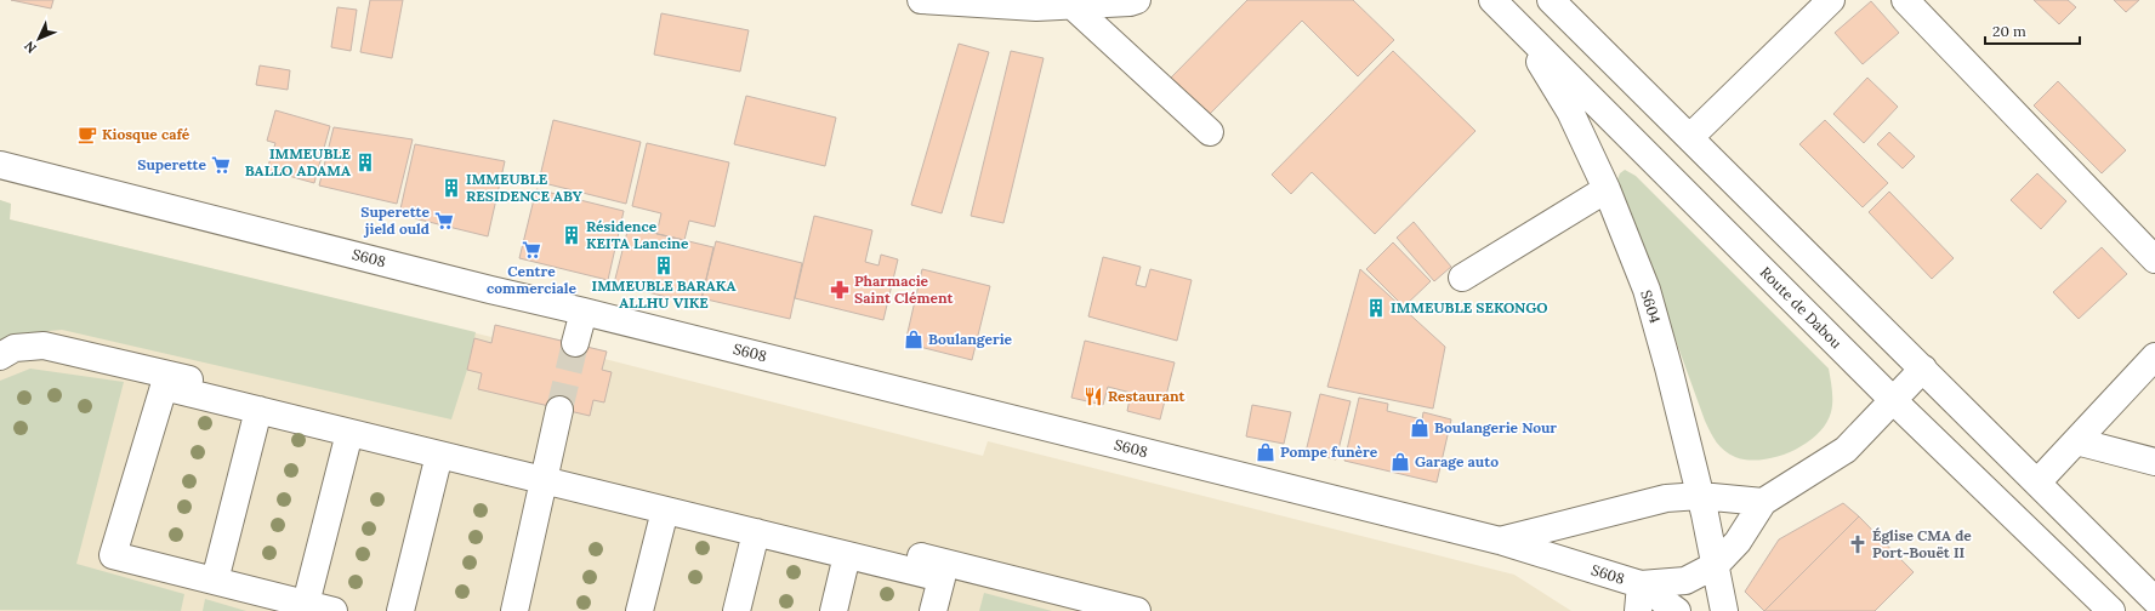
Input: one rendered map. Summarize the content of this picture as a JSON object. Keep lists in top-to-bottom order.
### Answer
{
  "streets": {
    "street": ["S608", "S604", "Route de Dabou"]
  },
  "crossings": [
    ["S608", "S604"],
    ["S604", "Route de Dabou"]
  ],
  "places": {
    "cafe": ["Kiosque café"],
    "building": [
      "IMMEUBLE BALLO ADAMA",
      "IMMEUBLE RESIDENCE ABY",
      "Résidence KEITA Lancine",
      "IMMEUBLE BARAKA ALLHU VIKE",
      "IMMEUBLE SEKONGO"
    ],
    "supermarket": ["Superette", "Superette jield ould", "Centre commerciale"],
    "pharmacy": ["Pharmacie Saint Clément"],
    "shop": [
      "Boulangerie",
      "Boulangerie Nour",
      "Pompe funère",
      "Garage auto"
    ],
    "restaurant": ["Restaurant"],
    "church": ["Église CMA de Port-Bouët II"]
  },
  "scale_bar": "20 m",
  "north": "bottom left"
}
